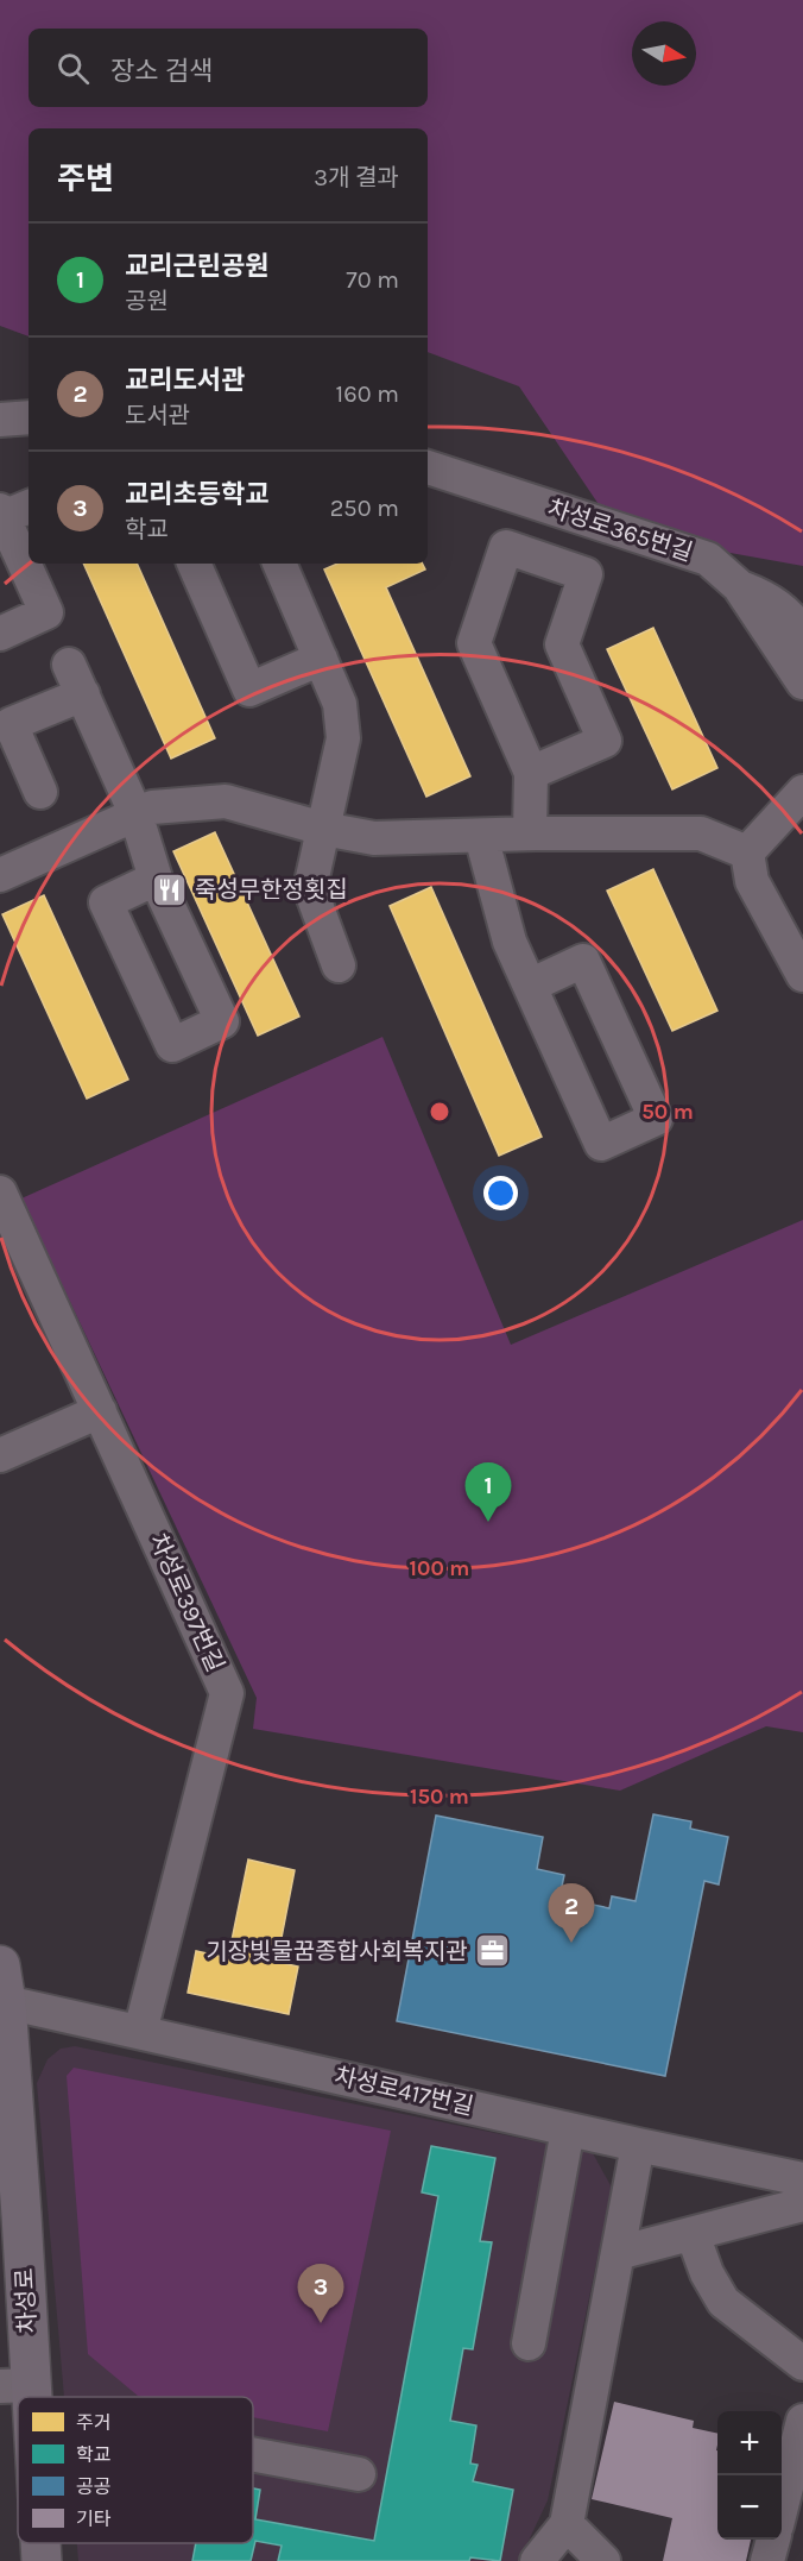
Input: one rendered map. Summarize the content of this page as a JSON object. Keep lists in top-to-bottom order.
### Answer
{
  "streets": {
    "main road": ["차성로"],
    "street": ["차성로365번길", "차성로397번길", "차성로417번길"]
  },
  "crossings": [
    ["차성로397번길", "차성로417번길"],
    ["차성로417번길", "차성로"]
  ],
  "places": {
    "restaurant": ["죽성무한정횟집"],
    "office": ["기장빛물꿈종합사회복지관"]
  },
  "legend": [
    "주거",
    "학교",
    "공공",
    "기타"
  ],
  "north": "right",
  "page": {
    "search": "장소 검색",
    "heading": ["주변", "3개 결과"],
    "list": [
      {
        "mark": "1",
        "name": "교리근린공원",
        "note": "공원",
        "value": "70 m"
      },
      {
        "mark": "2",
        "name": "교리도서관",
        "note": "도서관",
        "value": "160 m"
      },
      {
        "mark": "3",
        "name": "교리초등학교",
        "note": "학교",
        "value": "250 m"
      }
    ],
    "pins": ["1", "2", "3"],
    "map_buttons": ["+", "−"]
  },
  "rings": ["50 m", "100 m", "150 m"]
}
